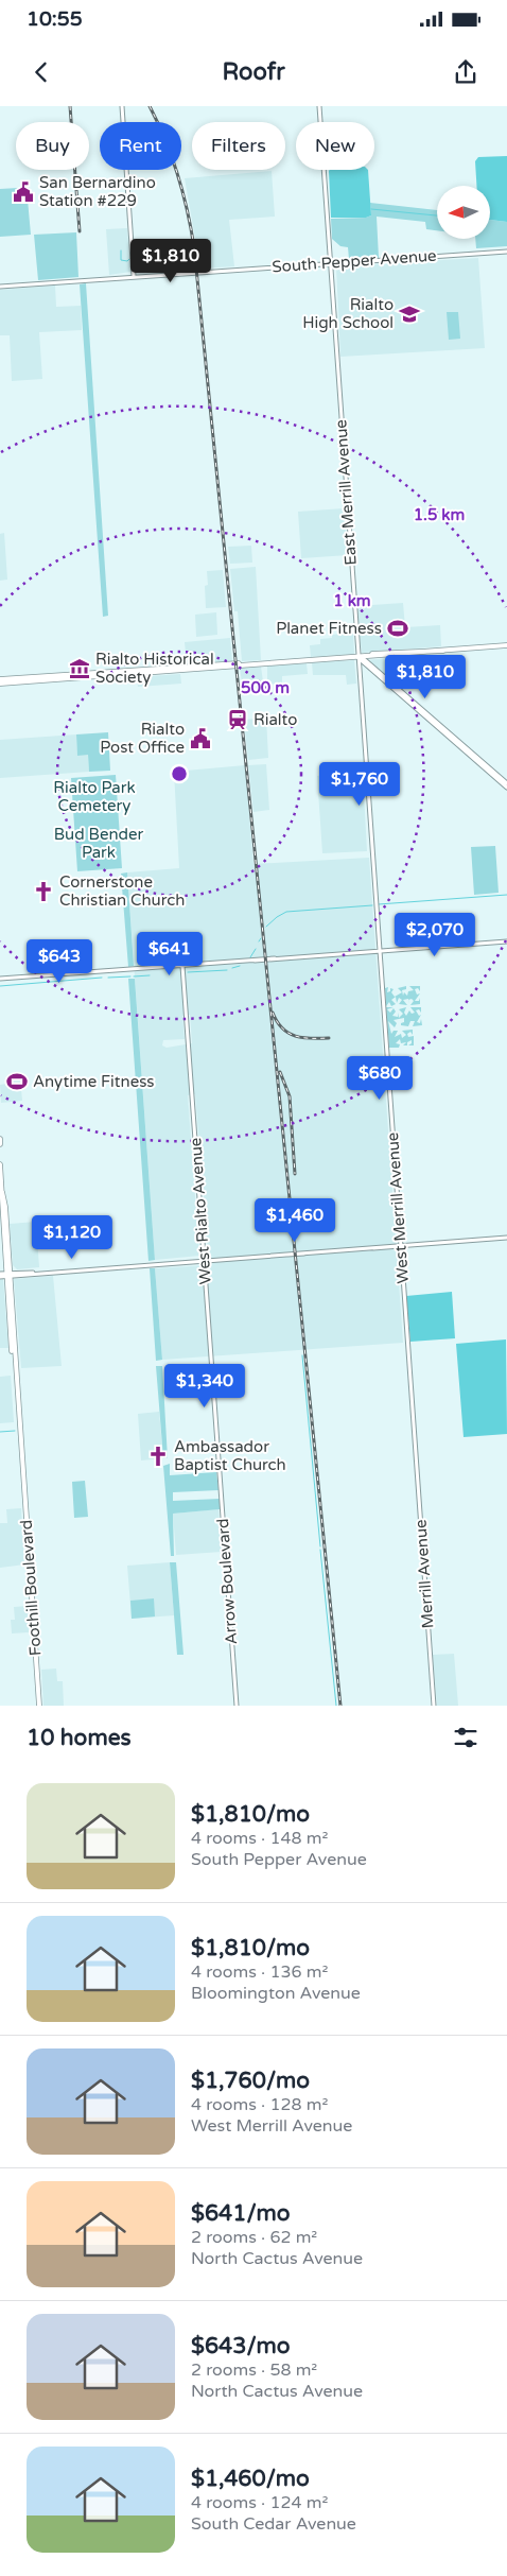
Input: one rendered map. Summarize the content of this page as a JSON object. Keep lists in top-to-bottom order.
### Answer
{
  "streets": {
    "main road": [
      "South Pepper Avenue",
      "East Merrill Avenue",
      "West Merrill Avenue",
      "West Rialto Avenue",
      "Merrill Avenue",
      "Arrow Boulevard",
      "Foothill Boulevard"
    ]
  },
  "crossings": [
    ["South Pepper Avenue", "East Merrill Avenue"],
    ["East Merrill Avenue", "West Merrill Avenue"],
    ["West Merrill Avenue", "Merrill Avenue"],
    ["West Rialto Avenue", "Arrow Boulevard"]
  ],
  "parks": ["Rialto Park Cemetery", "Bud Bender Park"],
  "places": {
    "public building": ["San Bernardino Station #229", "Rialto Post Office"],
    "school or university": ["Rialto High School"],
    "sports": ["Planet Fitness", "Anytime Fitness"],
    "museum": ["Rialto Historical Society"],
    "station": ["Rialto"],
    "church": ["Cornerstone Christian Church", "Ambassador Baptist Church"]
  },
  "north": "left",
  "page": {
    "status": "10:55",
    "header": "Roofr",
    "chip": [
      "Buy",
      "Rent",
      "Filters",
      "New"
    ],
    "price": [
      "$1,810",
      "$1,810",
      "$1,760",
      "$2,070",
      "$641",
      "$643",
      "$680",
      "$1,460",
      "$1,120",
      "$1,340"
    ],
    "heading": "10 homes",
    "list": [
      {
        "name": "$1,810/mo",
        "note": "4 rooms · 148 m² · South Pepper Avenue"
      },
      {
        "name": "$1,810/mo",
        "note": "4 rooms · 136 m² · Bloomington Avenue"
      },
      {
        "name": "$1,760/mo",
        "note": "4 rooms · 128 m² · West Merrill Avenue"
      },
      {
        "name": "$641/mo",
        "note": "2 rooms · 62 m² · North Cactus Avenue"
      },
      {
        "name": "$643/mo",
        "note": "2 rooms · 58 m² · North Cactus Avenue"
      },
      {
        "name": "$1,460/mo",
        "note": "4 rooms · 124 m² · South Cedar Avenue"
      }
    ]
  },
  "rings": ["1.5 km", "1 km", "500 m"]
}
